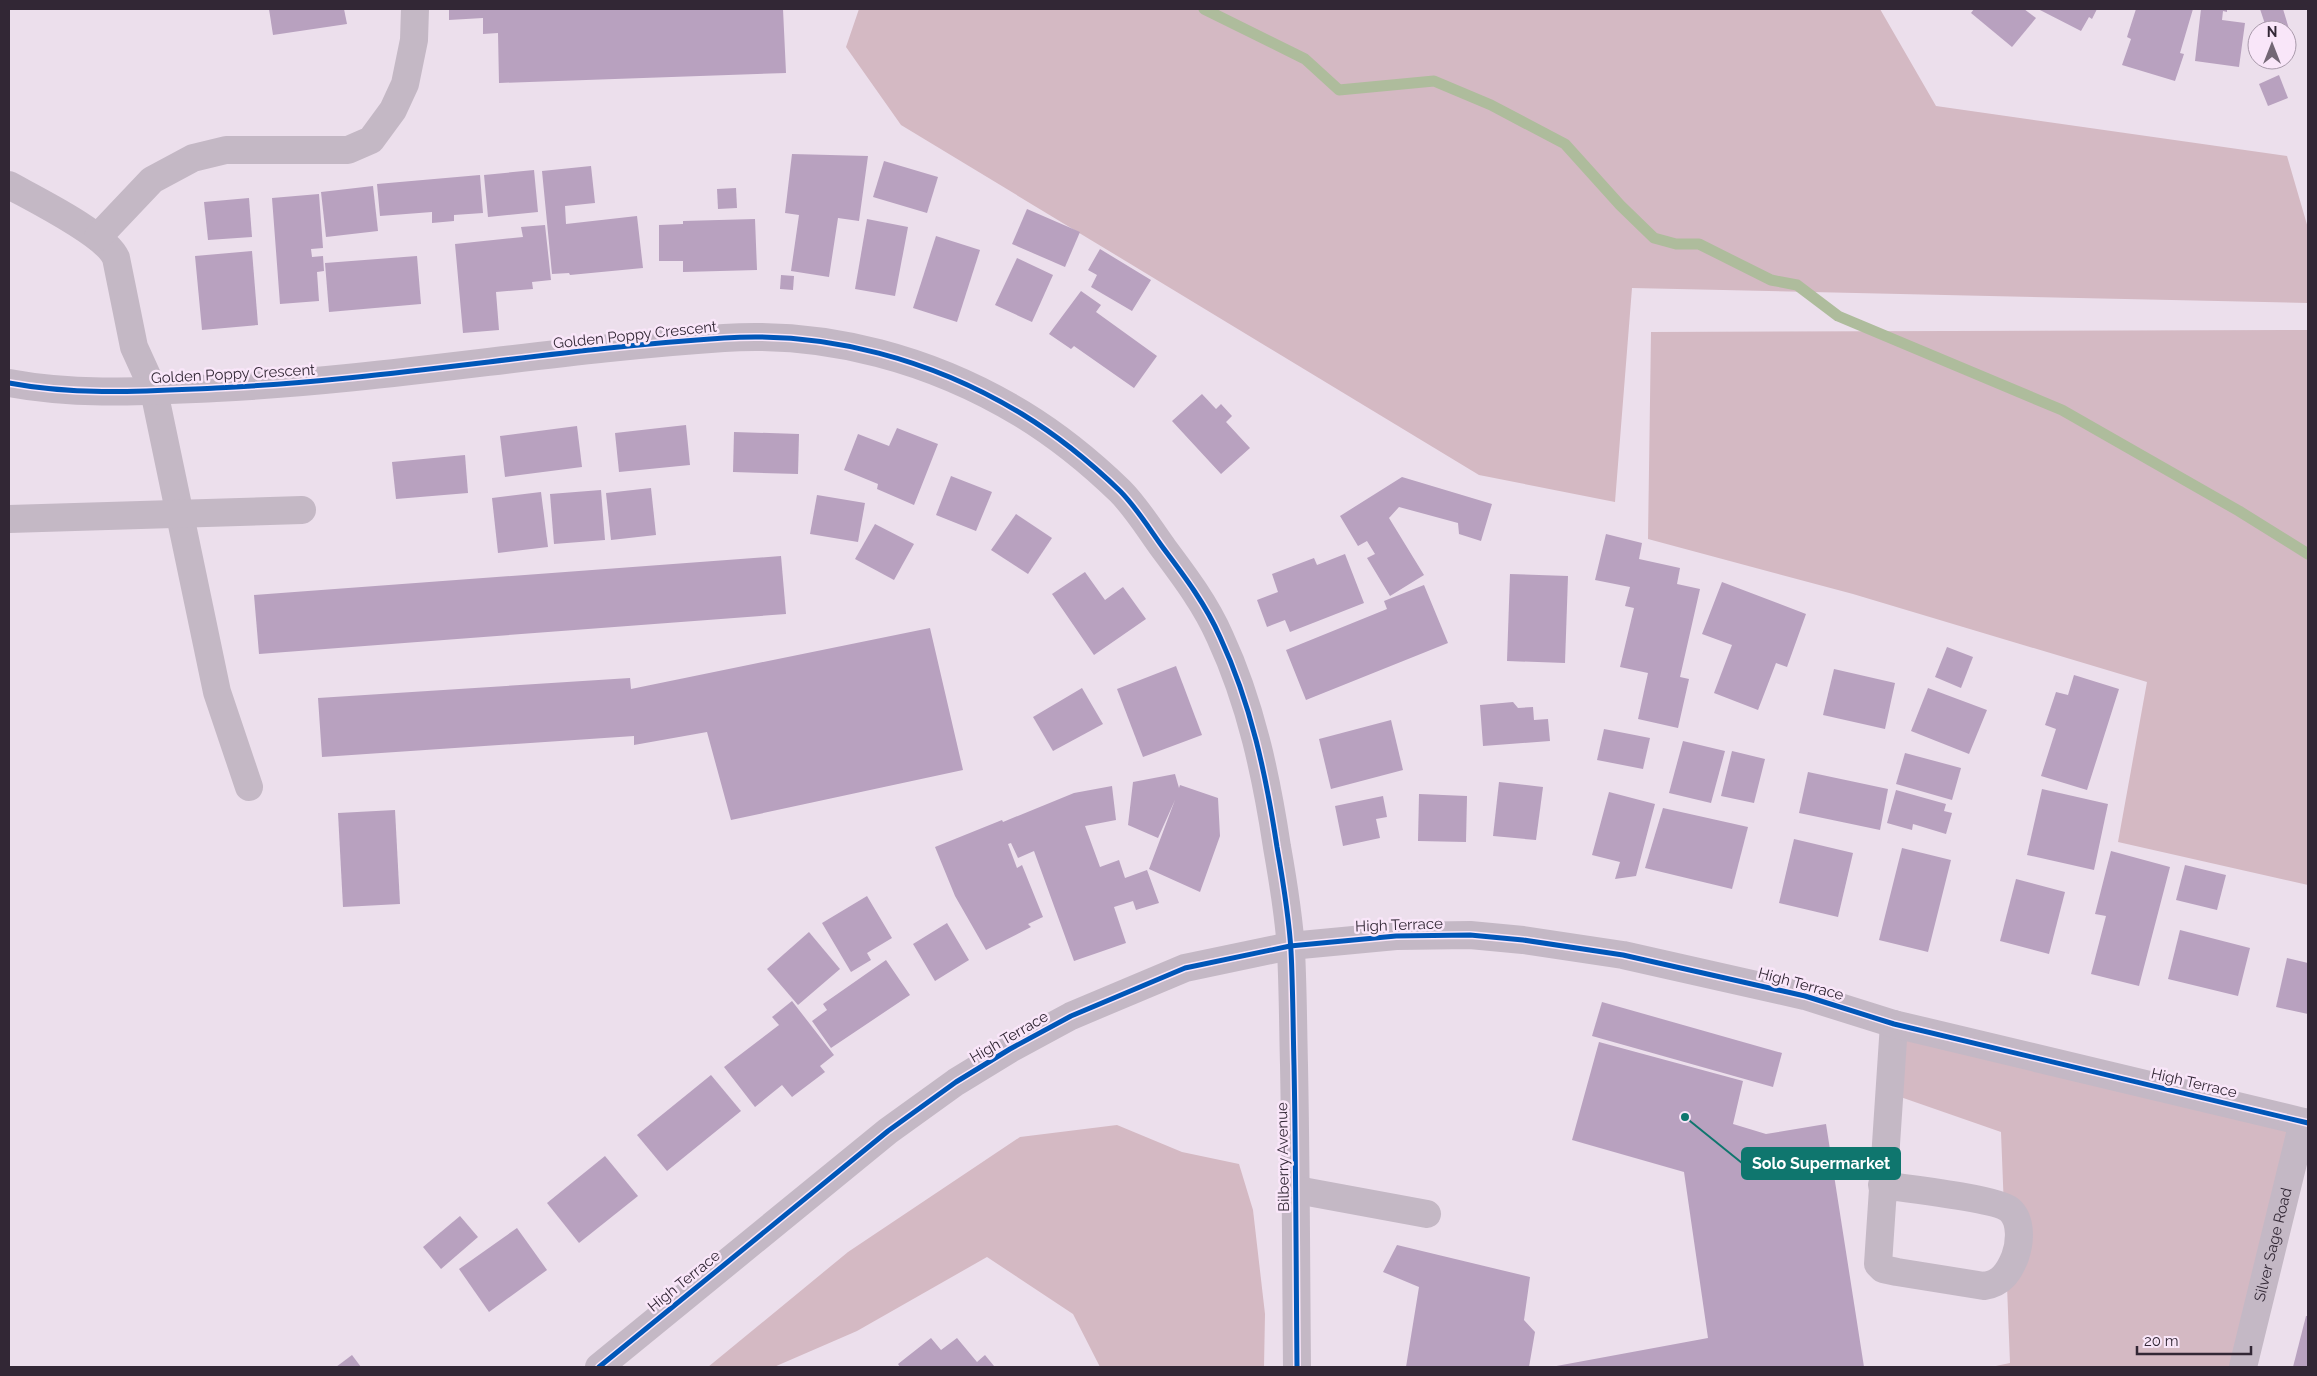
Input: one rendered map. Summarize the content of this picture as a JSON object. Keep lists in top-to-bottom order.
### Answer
{
  "streets": {
    "street": [
      "Golden Poppy Crescent",
      "High Terrace",
      "Bilberry Avenue",
      "Silver Sage Road"
    ]
  },
  "crossings": [
    ["Golden Poppy Crescent", "High Terrace"],
    ["Golden Poppy Crescent", "Bilberry Avenue"],
    ["High Terrace", "Bilberry Avenue"],
    ["High Terrace", "Silver Sage Road"]
  ],
  "places": ["Solo Supermarket"],
  "scale_bar": "20 m",
  "north": "top"
}
